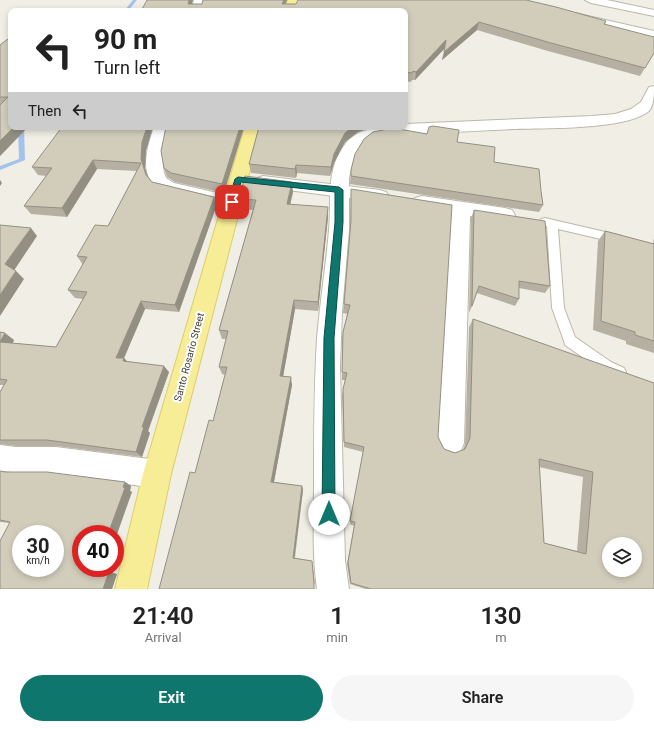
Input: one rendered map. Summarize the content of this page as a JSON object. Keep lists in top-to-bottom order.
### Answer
{
  "streets": {
    "main road": ["Santo Rosario Street"]
  },
  "page": {
    "turn": ["90 m", "Turn left"],
    "then": "Then",
    "speed": "30 km/h",
    "limit": "40",
    "eta": [
      "21:40",
      "Arrival",
      "1",
      "min",
      "130",
      "m"
    ],
    "buttons": ["Exit", "Share"]
  }
}
